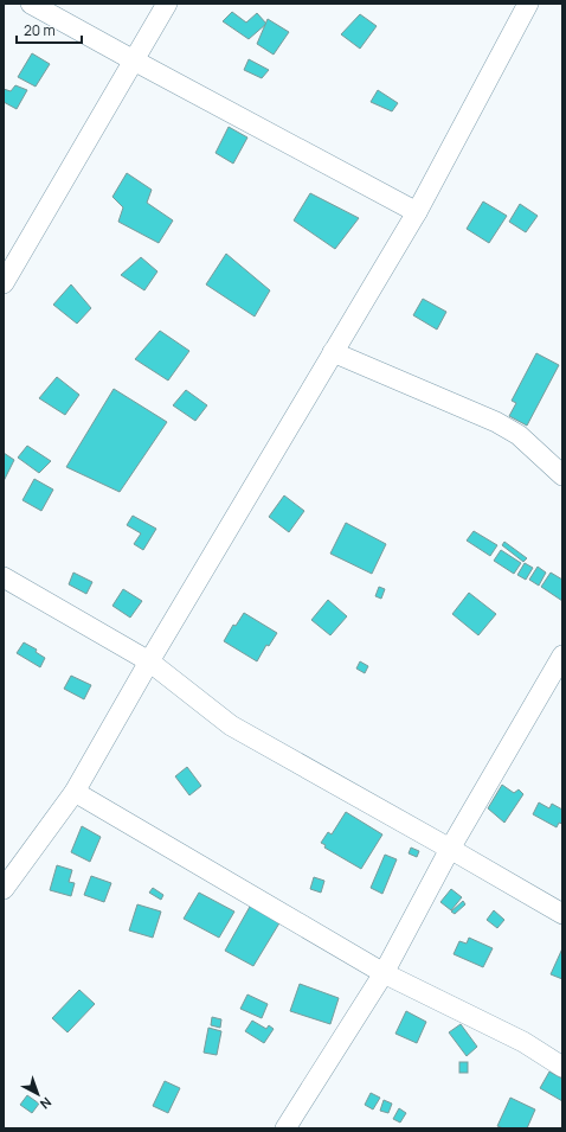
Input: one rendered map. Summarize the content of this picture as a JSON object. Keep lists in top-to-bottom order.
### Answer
{
  "scale_bar": "20 m",
  "north": "bottom right"
}
